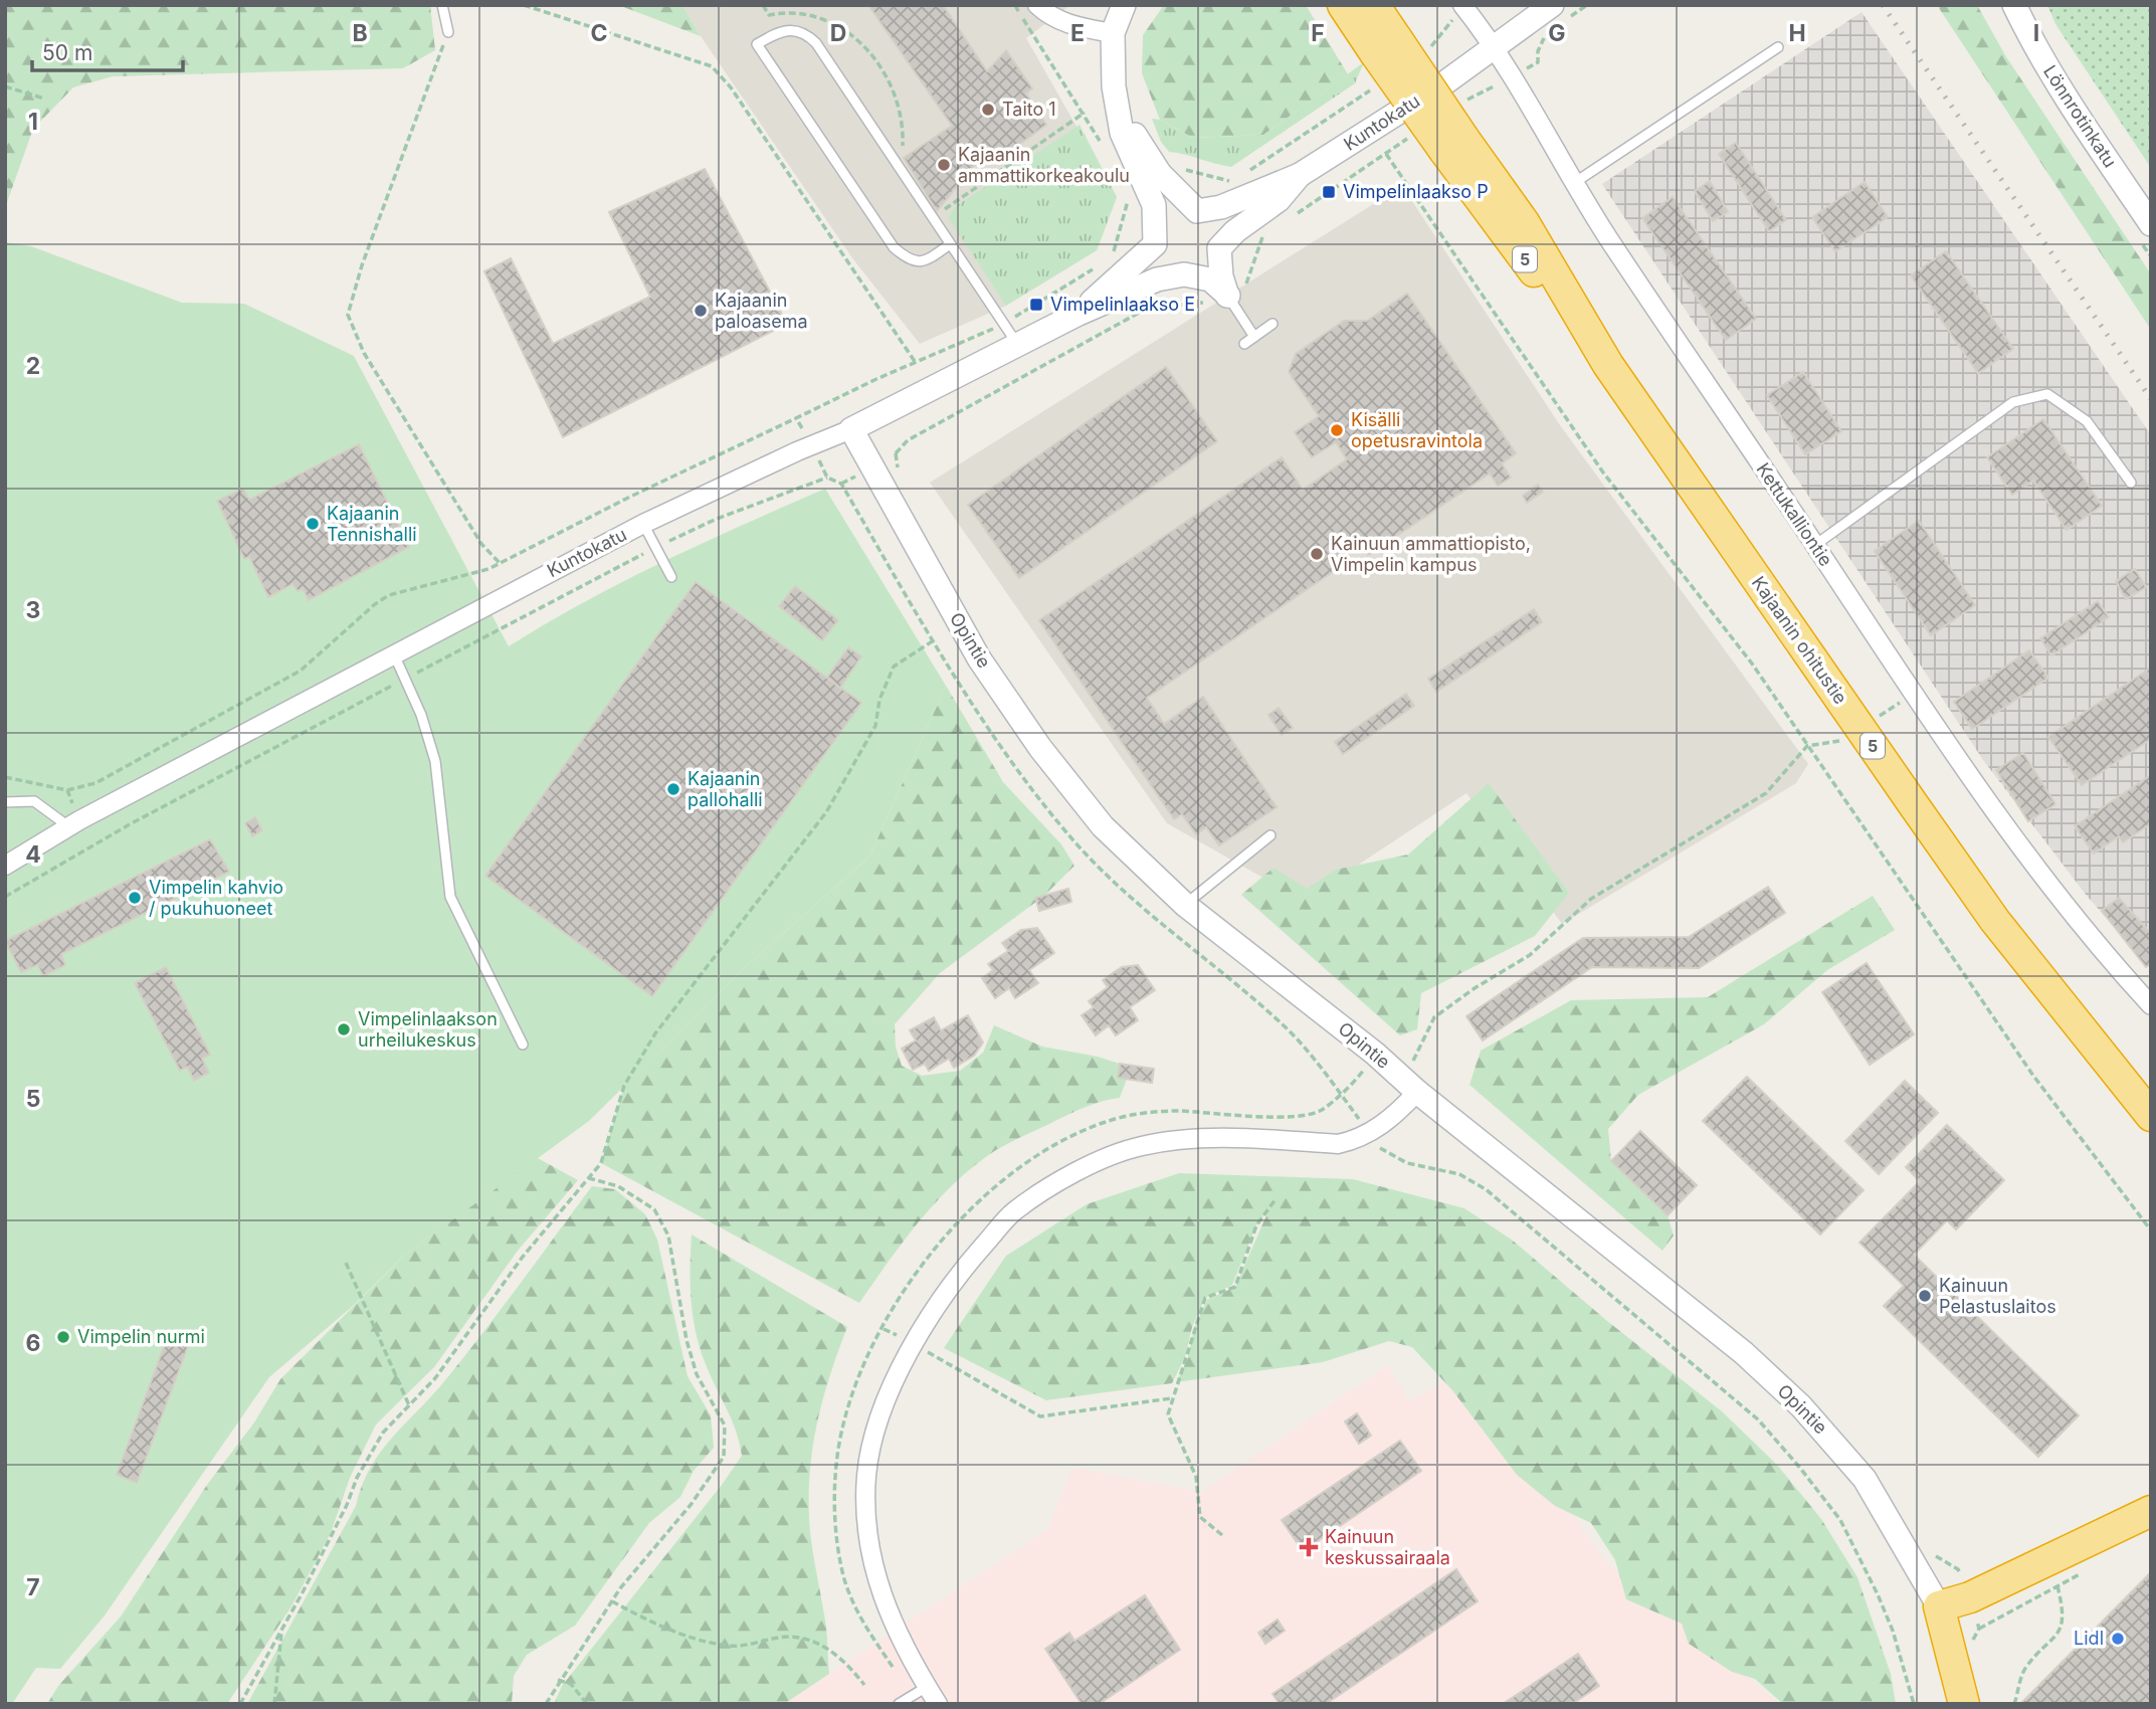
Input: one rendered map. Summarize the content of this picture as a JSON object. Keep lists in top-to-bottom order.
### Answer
{
  "streets": {
    "highway": ["5", "Kajaanin ohitustie"],
    "street": [
      "Lönnrotinkatu",
      "Kuntokatu",
      "Kettukalliontie",
      "Opintie"
    ]
  },
  "crossings": [
    ["Kuntokatu", "Kettukalliontie"],
    ["Kuntokatu", "Opintie"],
    ["5", "Kajaanin ohitustie"]
  ],
  "places": {
    "other": [
      "Taito 1",
      "Kajaanin ammattikorkeakoulu",
      "Kajaanin paloasema",
      "Kisälli opetusravintola",
      "Kajaanin Tennishalli",
      "Kainuun ammattiopisto, Vimpelin kampus",
      "Kajaanin pallohalli",
      "Vimpelin kahvio / pukuhuoneet",
      "Vimpelinlaakson urheilukeskus",
      "Kainuun Pelastuslaitos",
      "Vimpelin nurmi",
      "Lidl"
    ],
    "transit": ["Vimpelinlaakso P", "Vimpelinlaakso E"],
    "health": ["Kainuun keskussairaala"]
  },
  "scale_bar": "50 m",
  "grid": {
    "columns": [
      "B",
      "C",
      "D",
      "E",
      "F",
      "G",
      "H",
      "I"
    ],
    "rows": [
      "1",
      "2",
      "3",
      "4",
      "5",
      "6",
      "7"
    ]
  }
}
